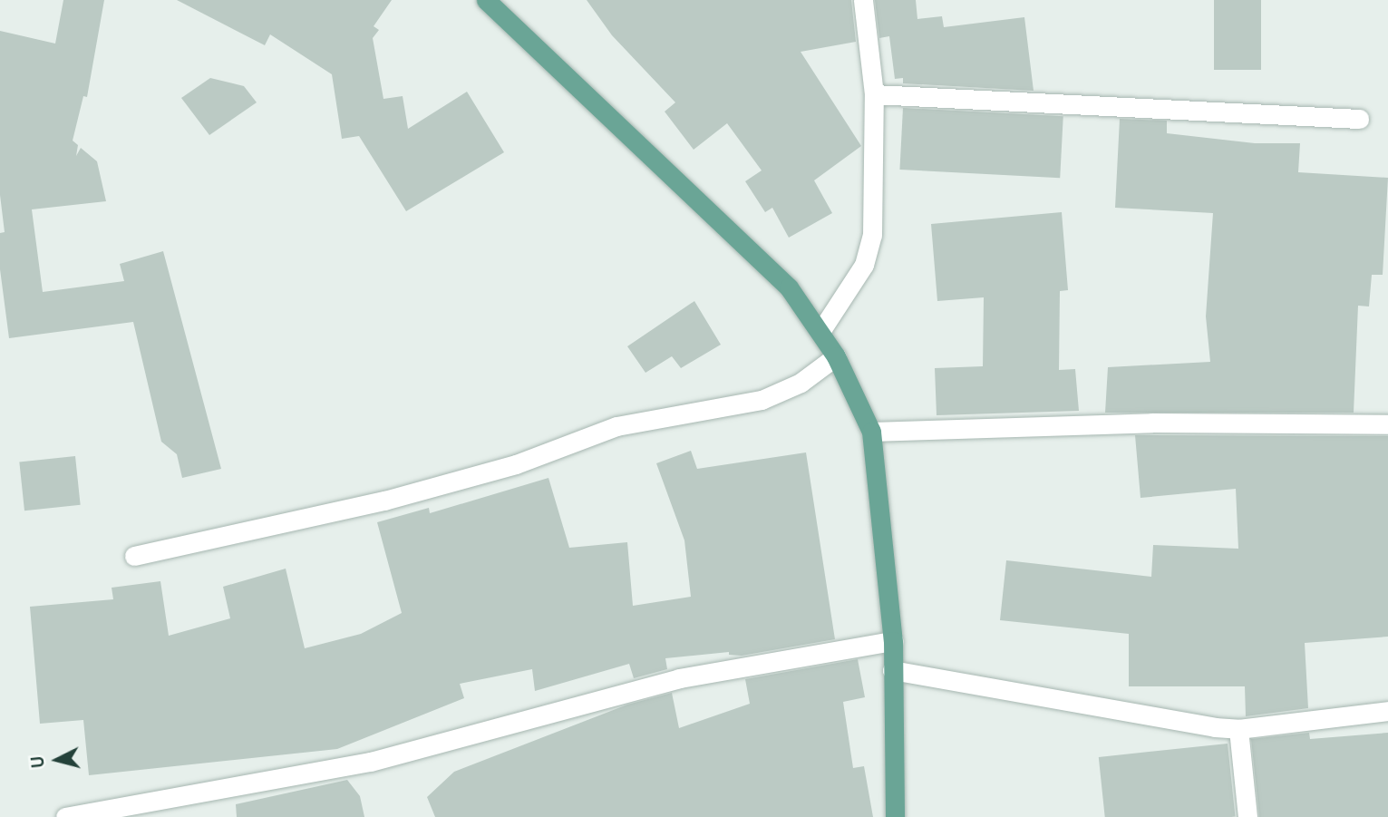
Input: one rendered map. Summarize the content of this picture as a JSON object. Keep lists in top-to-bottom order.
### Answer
{
  "north": "left"
}
